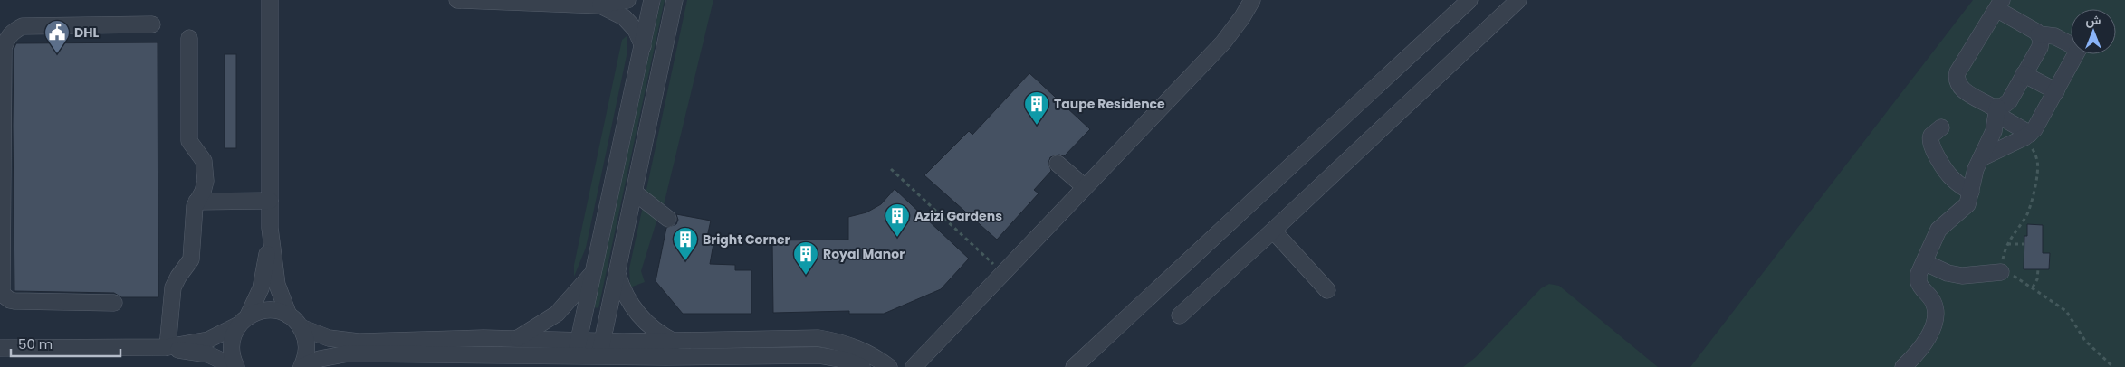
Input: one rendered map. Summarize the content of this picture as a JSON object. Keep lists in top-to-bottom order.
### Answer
{
  "places": {
    "public building": ["DHL"],
    "building": [
      "Taupe Residence",
      "Azizi Gardens",
      "Bright Corner",
      "Royal Manor"
    ]
  },
  "scale_bar": "50 m",
  "north": "top"
}
